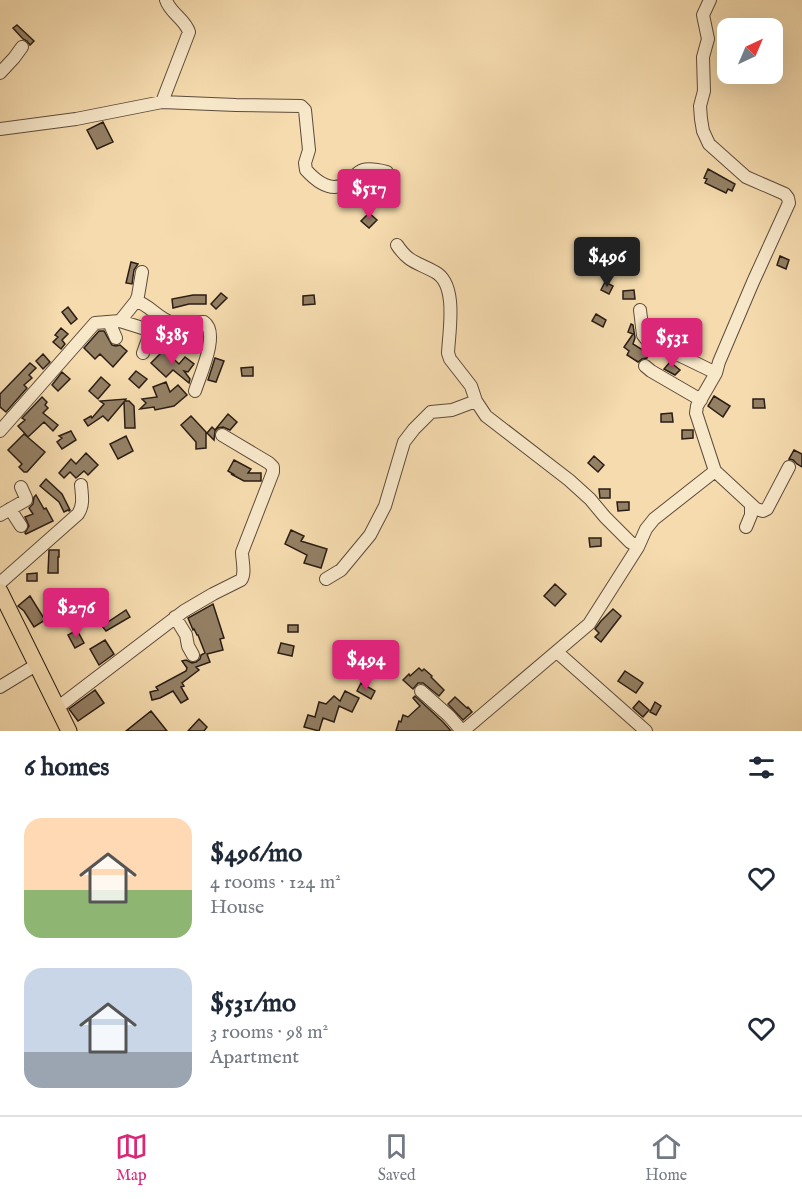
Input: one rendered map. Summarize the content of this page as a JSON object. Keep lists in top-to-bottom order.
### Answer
{
  "north": "top right",
  "page": {
    "price": [
      "$517",
      "$496",
      "$385",
      "$531",
      "$276",
      "$494"
    ],
    "heading": "6 homes",
    "list": [
      {
        "name": "$496/mo",
        "note": "4 rooms · 124 m² · House"
      },
      {
        "name": "$531/mo",
        "note": "3 rooms · 98 m² · Apartment"
      }
    ],
    "tabs": ["Map", "Saved", "Home"]
  }
}
